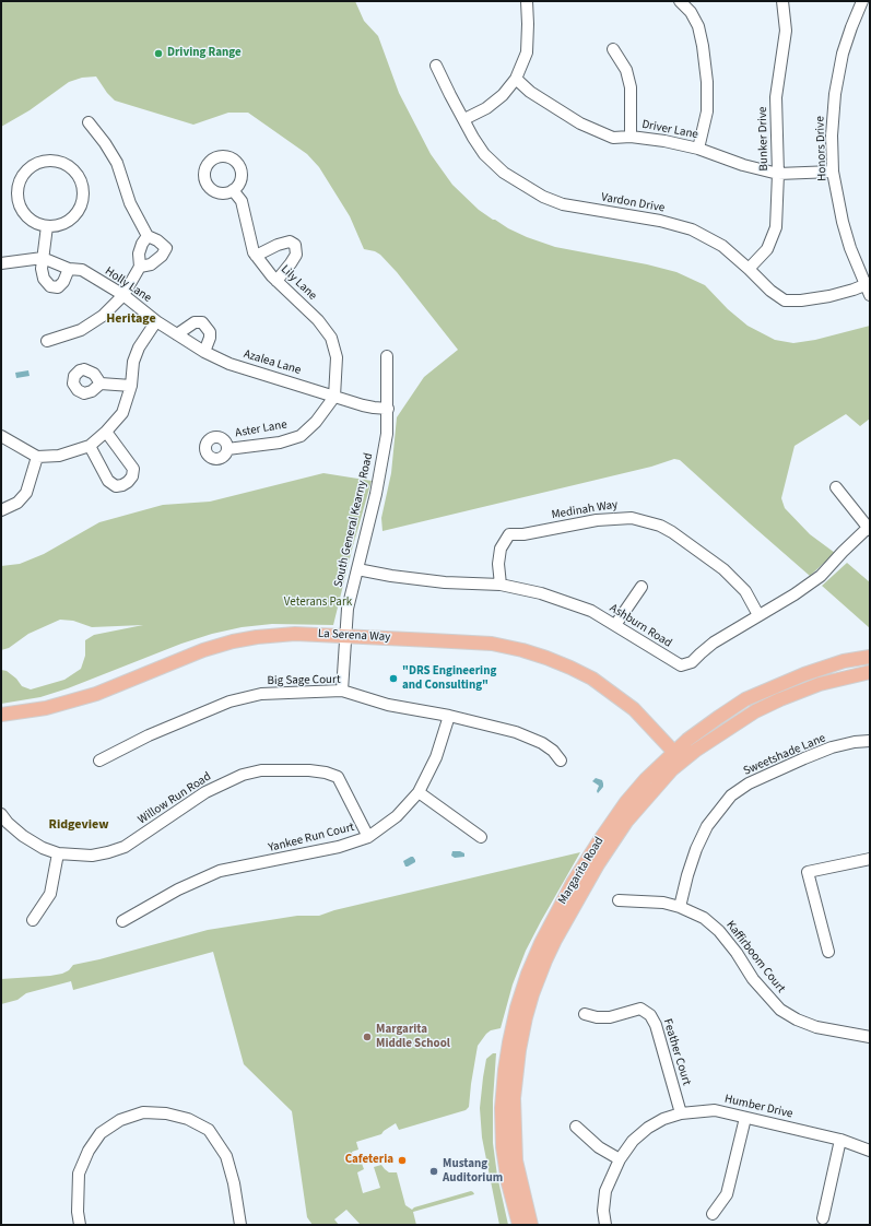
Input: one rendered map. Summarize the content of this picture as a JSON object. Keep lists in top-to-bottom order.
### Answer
{
  "streets": {
    "main road": ["La Serena Way", "Margarita Road"],
    "street": [
      "Driver Lane",
      "Bunker Drive",
      "Honors Drive",
      "Vardon Drive",
      "Lily Lane",
      "Holly Lane",
      "Azalea Lane",
      "Aster Lane",
      "Medinah Way",
      "South General Kearny Road",
      "Ashburn Road",
      "Big Sage Court",
      "Sweetshade Lane",
      "Willow Run Road",
      "Yankee Run Court",
      "Kaffirboom Court",
      "Feather Court",
      "Humber Drive"
    ]
  },
  "crossings": [
    ["Driver Lane", "Bunker Drive"],
    ["Driver Lane", "Honors Drive"],
    ["Bunker Drive", "Vardon Drive"],
    ["Honors Drive", "Vardon Drive"],
    ["Lily Lane", "Azalea Lane"],
    ["Lily Lane", "Aster Lane"],
    ["Holly Lane", "Azalea Lane"],
    ["Azalea Lane", "Aster Lane"],
    ["Azalea Lane", "South General Kearny Road"],
    ["Medinah Way", "Ashburn Road"],
    ["South General Kearny Road", "Ashburn Road"],
    ["South General Kearny Road", "La Serena Way"],
    ["South General Kearny Road", "Big Sage Court"],
    ["La Serena Way", "Margarita Road"],
    ["Big Sage Court", "Yankee Run Court"],
    ["Sweetshade Lane", "Kaffirboom Court"],
    ["Willow Run Road", "Yankee Run Court"],
    ["Feather Court", "Humber Drive"]
  ],
  "districts": ["Heritage", "Ridgeview"],
  "parks": ["Veterans Park"],
  "places": [
    "Driving Range",
    "\"DRS Engineering and Consulting\"",
    "Margarita Middle School",
    "Cafeteria",
    "Mustang Auditorium"
  ]
}
